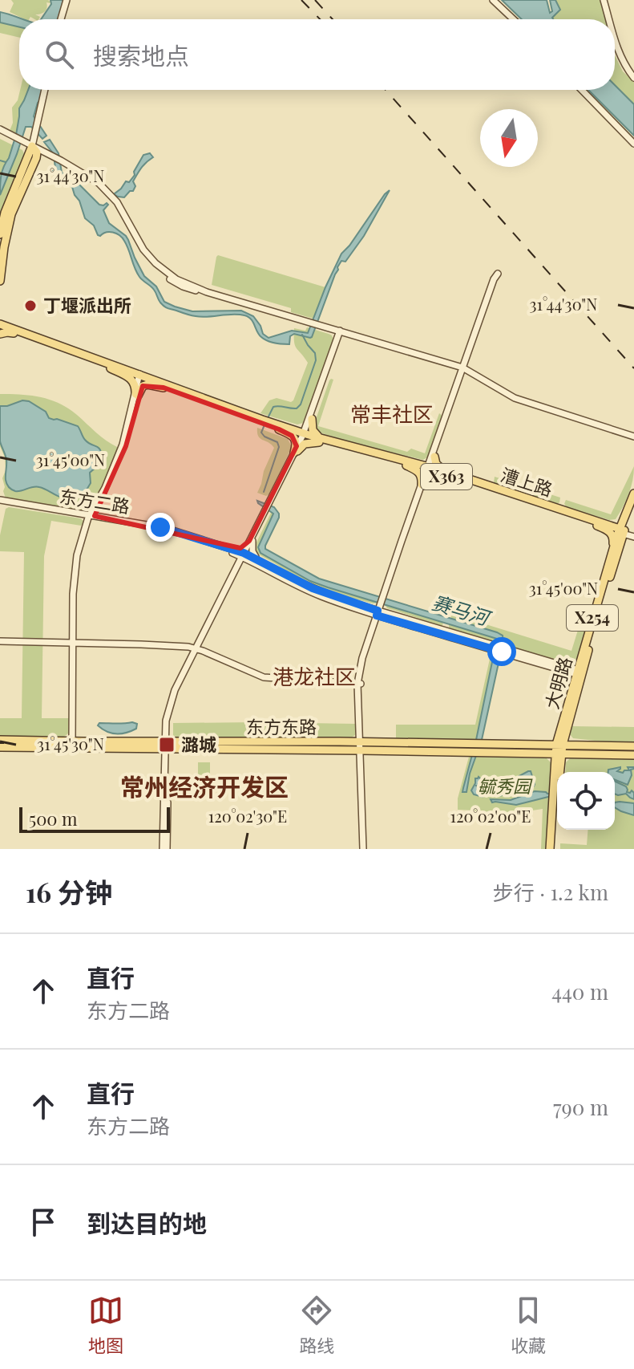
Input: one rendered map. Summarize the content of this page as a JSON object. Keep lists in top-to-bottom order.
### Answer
{
  "streets": {
    "main road": [
      "X363",
      "漕上路",
      "X254",
      "大明路",
      "东方东路"
    ],
    "street": ["东方二路"]
  },
  "crossings": [
    ["漕上路", "东方二路"],
    ["漕上路", "大明路"],
    ["东方二路", "大明路"],
    ["大明路", "东方东路"]
  ],
  "districts": ["常丰社区", "港龙社区", "常州经济开发区"],
  "water": ["赛马河"],
  "parks": ["毓秀园"],
  "places": {
    "other": ["丁堰派出所"],
    "transit": ["潞城"]
  },
  "scale_bar": "500 m",
  "north": "bottom",
  "page": {
    "search": "搜索地点",
    "scale": "500 m",
    "heading": ["16 分钟", "步行 · 1.2 km"],
    "list": [
      ["直行", "东方二路", "440 m"],
      ["直行", "东方二路", "790 m"],
      "到达目的地"
    ],
    "nav": ["地图", "路线", "收藏"]
  },
  "coordinates": [
    "31°44'30\"N",
    "31°45'00\"N",
    "31°45'30\"N",
    "120°02'30\"E",
    "120°02'00\"E"
  ]
}
